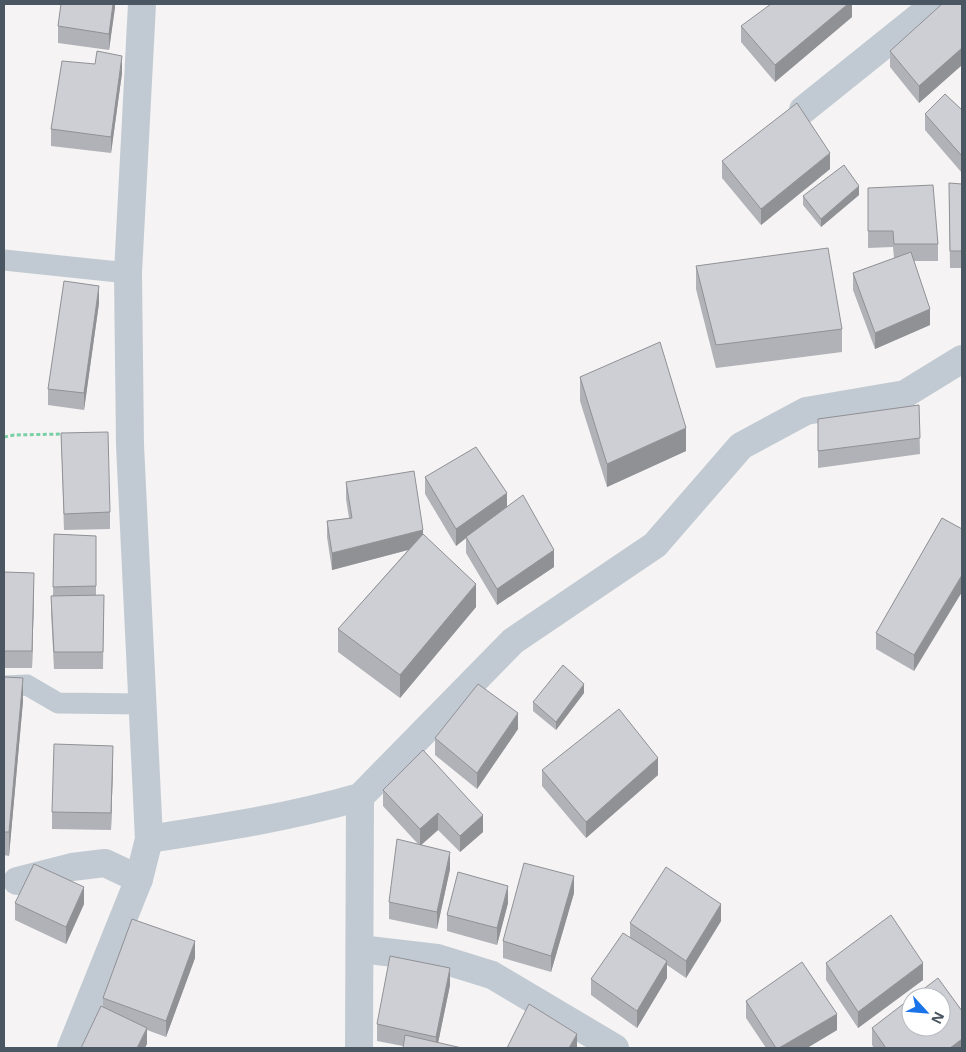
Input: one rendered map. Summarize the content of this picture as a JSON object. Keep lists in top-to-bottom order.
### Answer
{
  "north": "bottom right"
}
